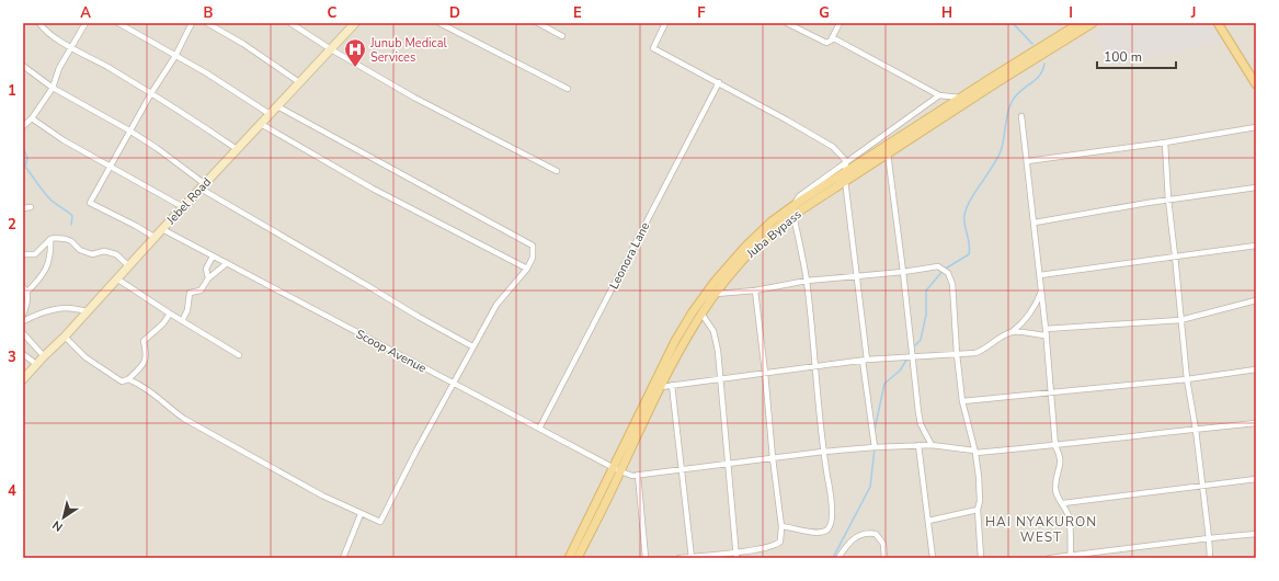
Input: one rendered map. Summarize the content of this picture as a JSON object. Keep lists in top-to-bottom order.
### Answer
{
  "streets": {
    "main road": ["Jebel Road", "Juba Bypass"],
    "street": ["Leonora Lane", "Scoop Avenue"]
  },
  "crossings": [
    ["Jebel Road", "Scoop Avenue"],
    ["Juba Bypass", "Scoop Avenue"],
    ["Leonora Lane", "Scoop Avenue"]
  ],
  "districts": ["HAI NYAKURON WEST"],
  "places": {
    "hospital": ["Junub Medical Services"]
  },
  "scale_bar": "100 m",
  "north": "bottom left",
  "grid": {
    "columns": [
      "A",
      "B",
      "C",
      "D",
      "E",
      "F",
      "G",
      "H",
      "I",
      "J"
    ],
    "rows": [
      "1",
      "2",
      "3",
      "4"
    ]
  }
}
